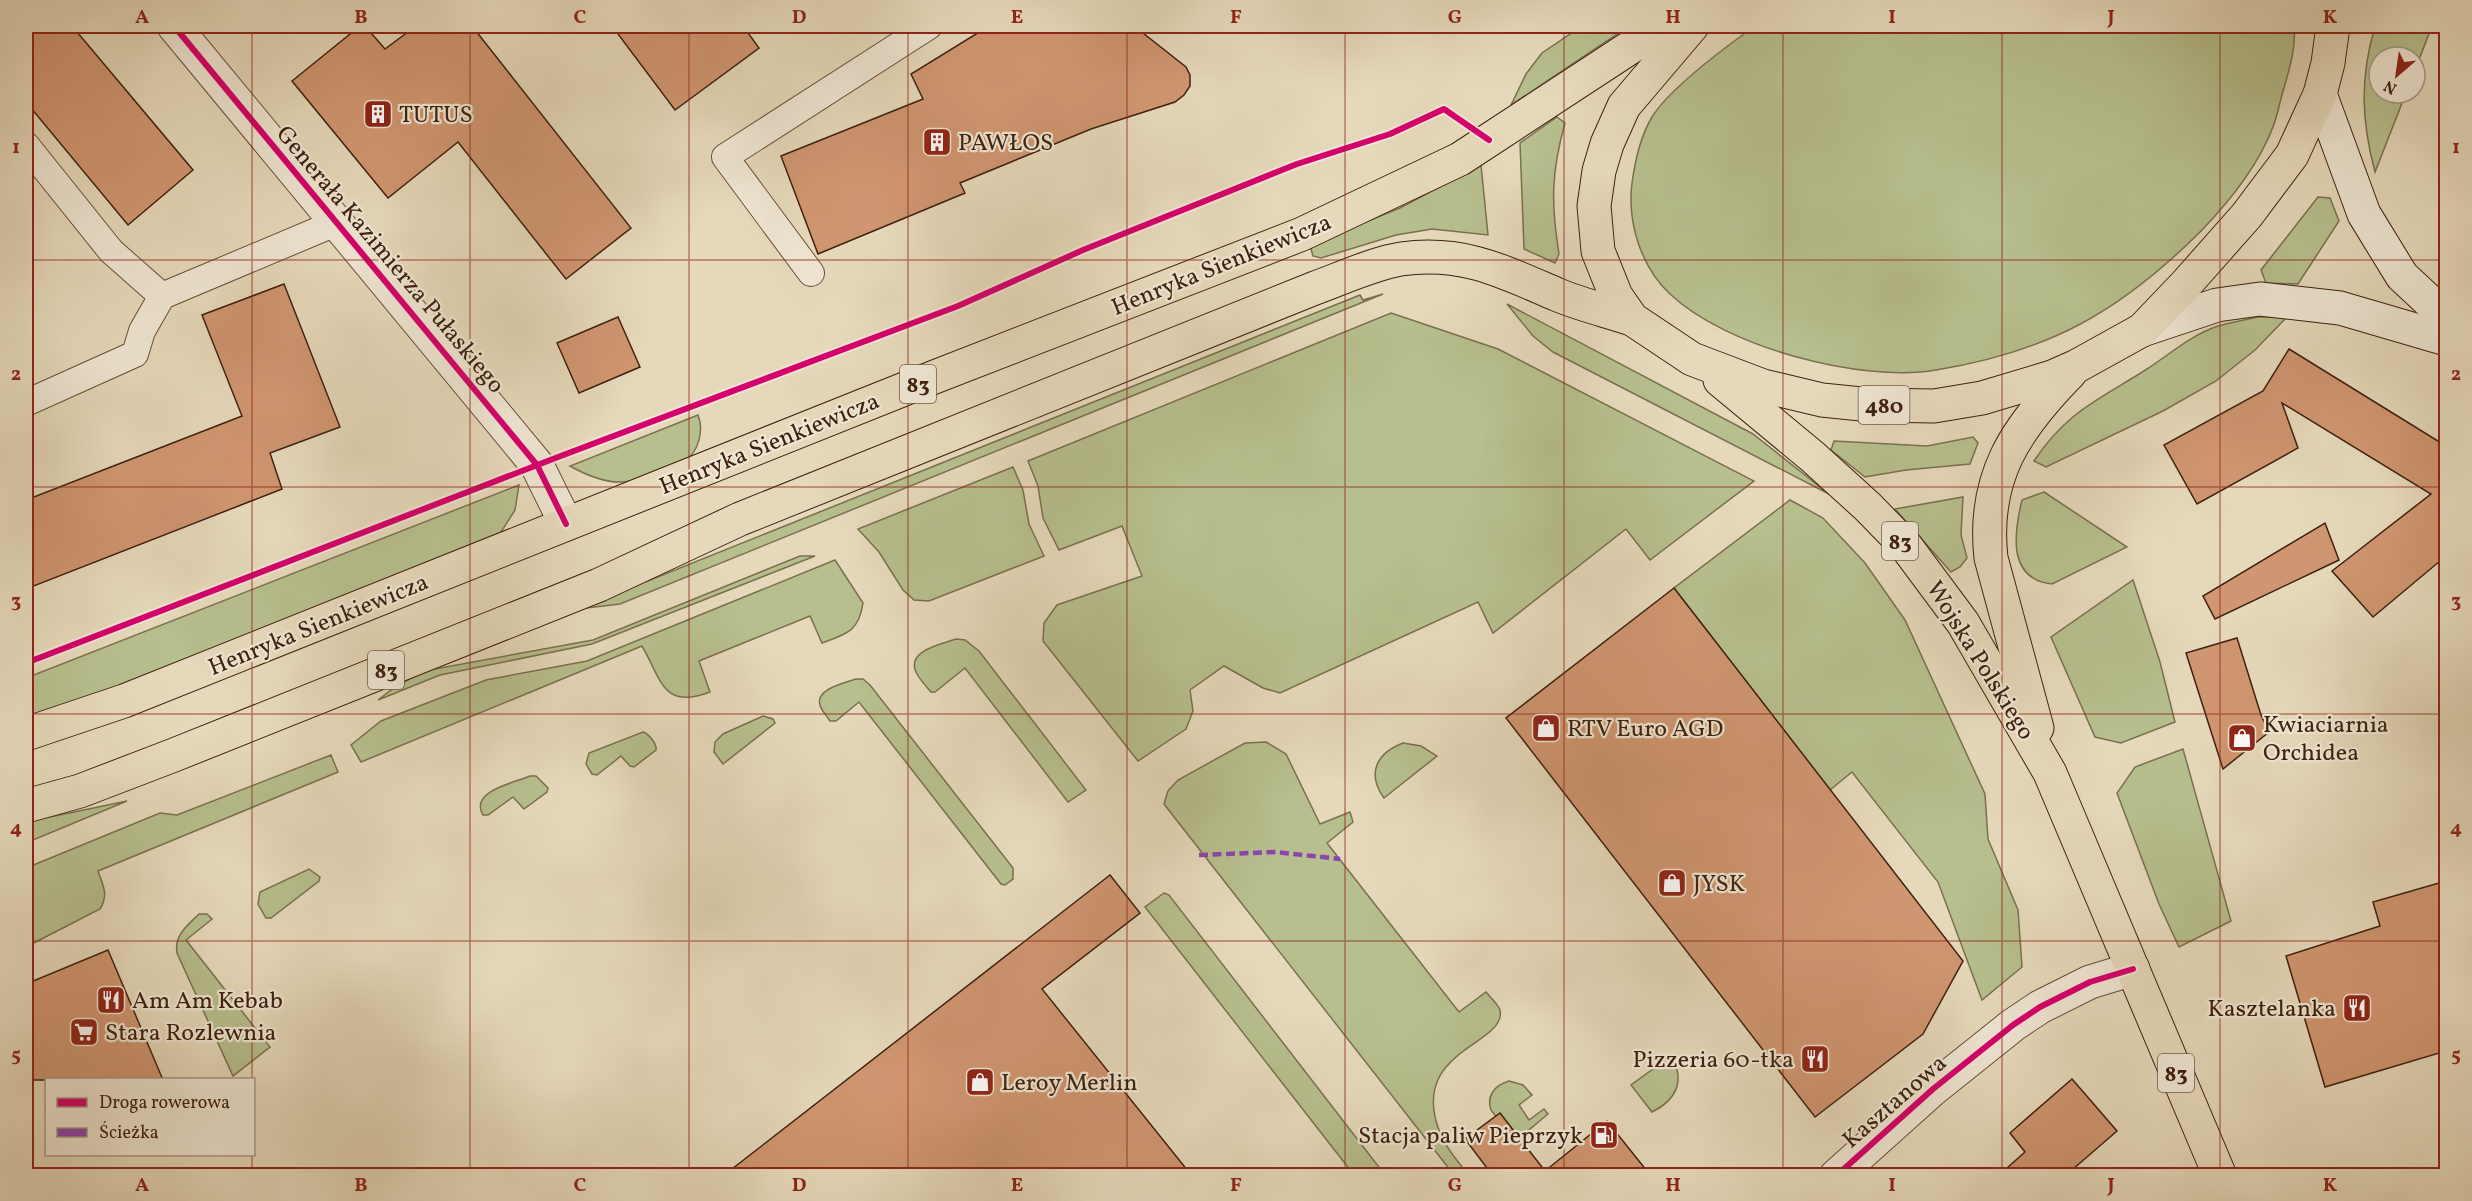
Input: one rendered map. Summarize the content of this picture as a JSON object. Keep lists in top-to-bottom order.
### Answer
{
  "streets": {
    "main road": [
      "Henryka Sienkiewicza",
      "83",
      "480",
      "Wojska Polskiego"
    ],
    "street": ["Generała Kazimierza Pułaskiego", "Kasztanowa"]
  },
  "crossings": [
    ["Generała Kazimierza Pułaskiego", "Henryka Sienkiewicza"],
    ["Henryka Sienkiewicza", "480"],
    ["83", "480"],
    ["83", "Wojska Polskiego"],
    ["480", "Wojska Polskiego"],
    ["Wojska Polskiego", "Kasztanowa"]
  ],
  "places": {
    "building": ["TUTUS", "PAWŁOS"],
    "shop": [
      "RTV Euro AGD",
      "Kwiaciarnia Orchidea",
      "JYSK",
      "Leroy Merlin"
    ],
    "restaurant": ["Am Am Kebab", "Kasztelanka", "Pizzeria 60-tka"],
    "supermarket": ["Stara Rozlewnia"],
    "fuel station": ["Stacja paliw Pieprzyk"]
  },
  "legend": ["Droga rowerowa", "Ścieżka"],
  "north": "bottom left",
  "grid": {
    "columns": [
      "A",
      "B",
      "C",
      "D",
      "E",
      "F",
      "G",
      "H",
      "I",
      "J",
      "K"
    ],
    "rows": [
      "1",
      "2",
      "3",
      "4",
      "5"
    ]
  }
}
